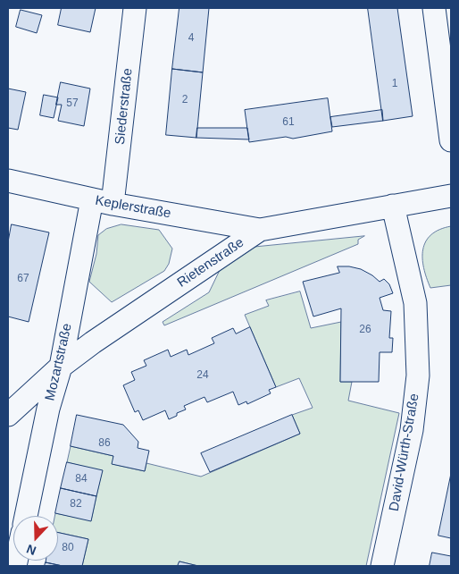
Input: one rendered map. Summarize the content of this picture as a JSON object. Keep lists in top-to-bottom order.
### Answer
{
  "streets": {
    "street": [
      "Siederstraße",
      "Keplerstraße",
      "Rietenstraße",
      "Mozartstraße",
      "David-Würth-Straße"
    ]
  },
  "crossings": [
    ["Siederstraße", "Keplerstraße"],
    ["Siederstraße", "Mozartstraße"],
    ["Keplerstraße", "Rietenstraße"],
    ["Keplerstraße", "Mozartstraße"],
    ["Rietenstraße", "Mozartstraße"],
    ["Rietenstraße", "David-Würth-Straße"]
  ],
  "house_numbers": [
    "4",
    "1",
    "2",
    "57",
    "61",
    "67",
    "26",
    "24",
    "86",
    "84",
    "82",
    "80"
  ],
  "north": "bottom"
}
